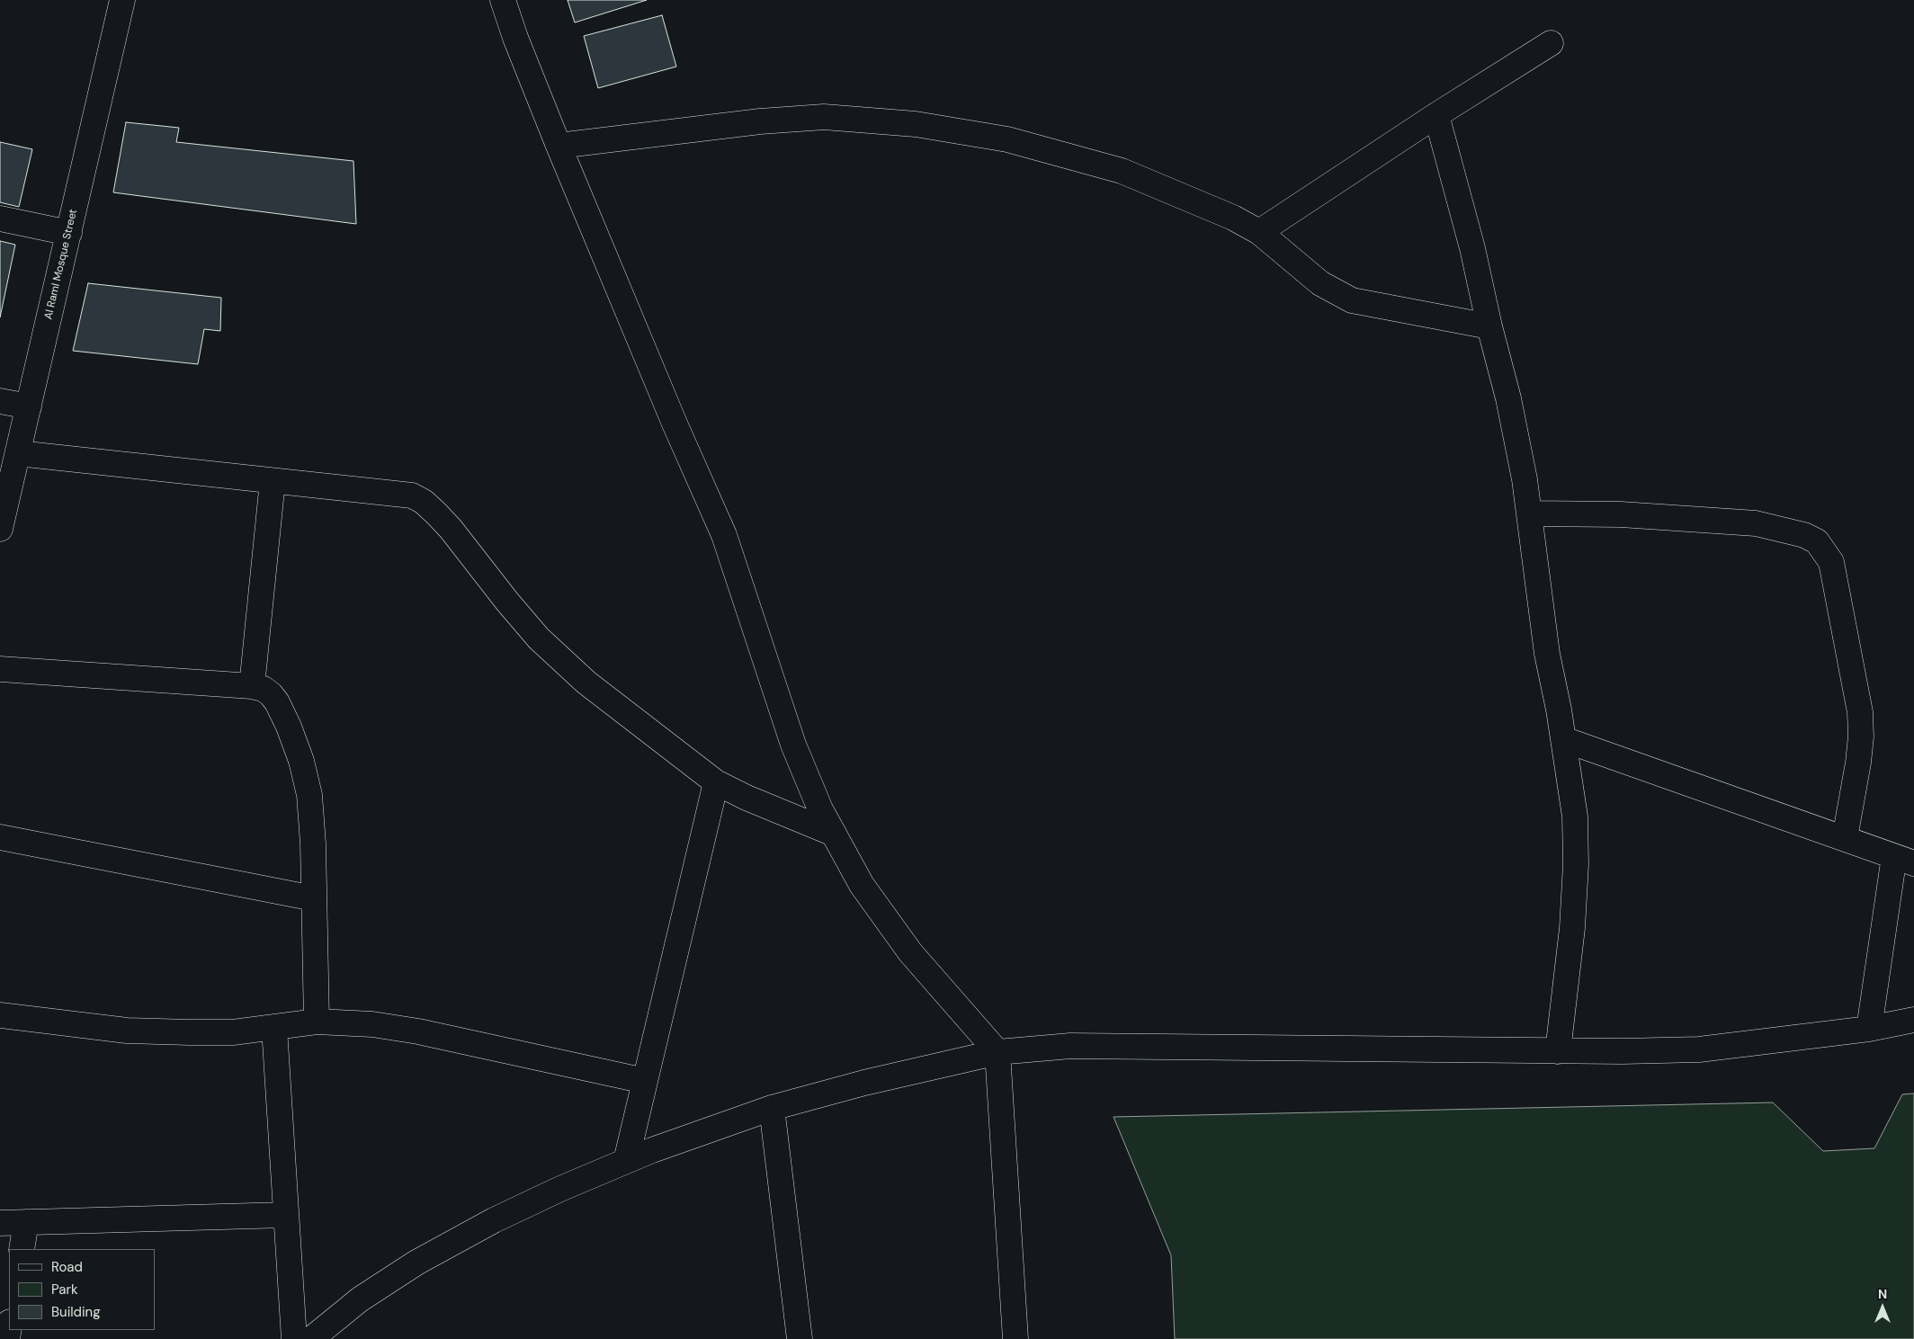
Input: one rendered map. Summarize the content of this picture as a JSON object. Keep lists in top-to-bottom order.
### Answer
{
  "streets": {
    "street": ["Al Raml Mosque Street"]
  },
  "legend": ["Road", "Park", "Building"],
  "north": "top"
}
